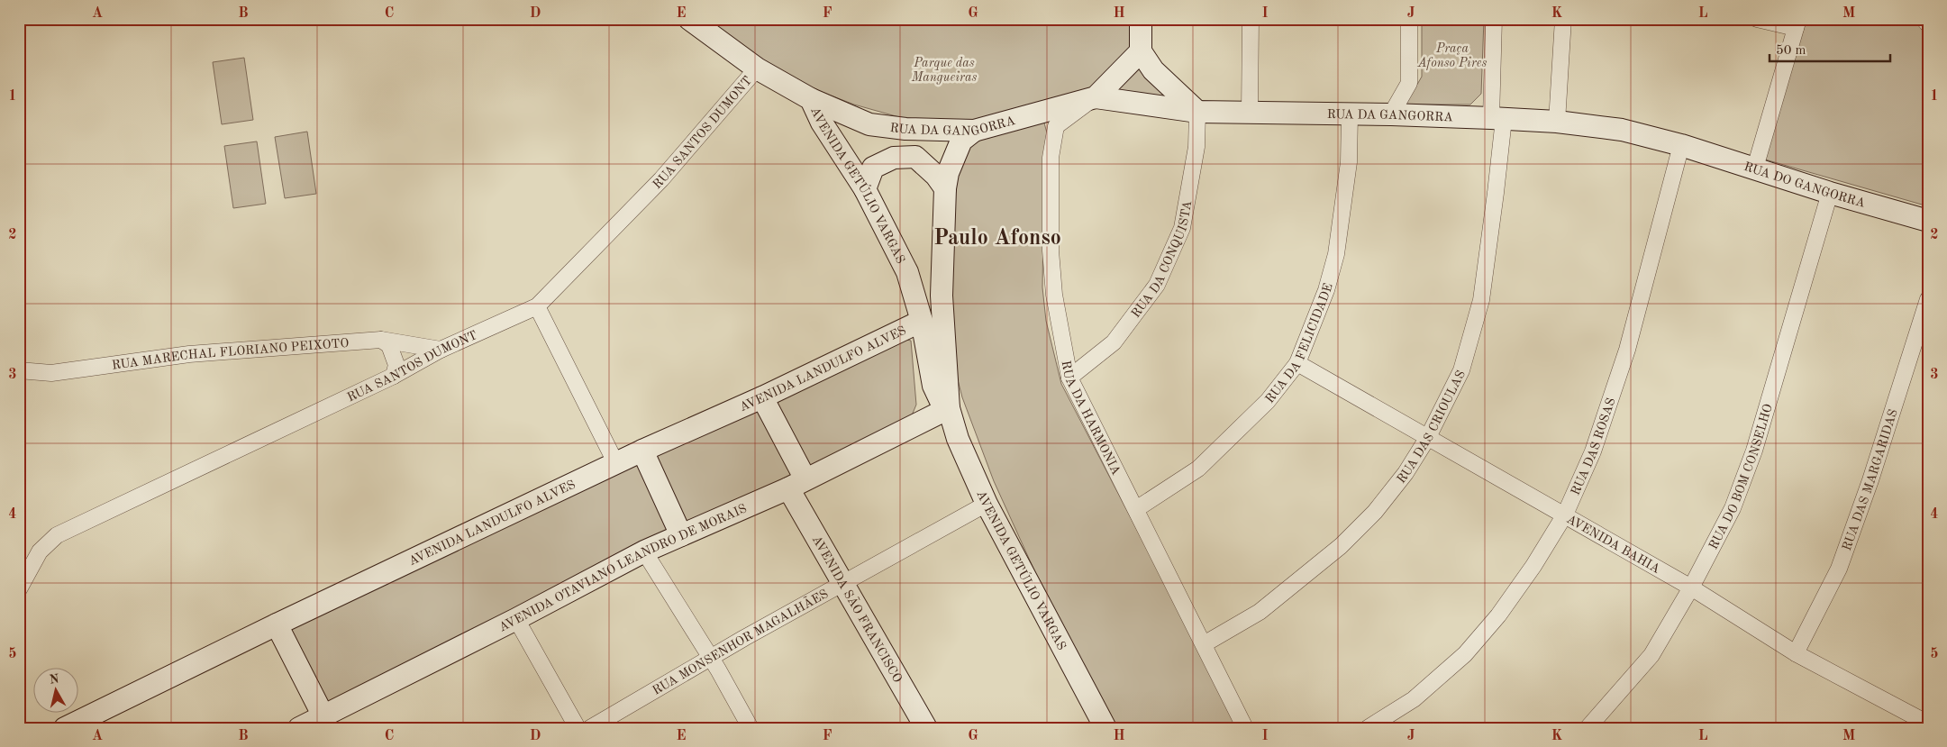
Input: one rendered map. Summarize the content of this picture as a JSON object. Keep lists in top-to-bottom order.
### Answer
{
  "streets": {
    "street": [
      "RUA DA GANGORRA",
      "RUA SANTOS DUMONT",
      "RUA DO GANGORRA",
      "AVENIDA GETÚLIO VARGAS",
      "RUA DA CONQUISTA",
      "RUA DA FELICIDADE",
      "RUA MARECHAL FLORIANO PEIXOTO",
      "AVENIDA LANDULFO ALVES",
      "RUA DA HARMONIA",
      "RUA DAS CRIOULAS",
      "RUA DAS ROSAS",
      "RUA DO BOM CONSELHO",
      "RUA DAS MARGARIDAS",
      "AVENIDA BAHIA",
      "AVENIDA OTAVIANO LEANDRO DE MORAIS",
      "AVENIDA SÃO FRANCISCO",
      "RUA MONSENHOR MAGALHÃES"
    ]
  },
  "crossings": [
    ["RUA DA GANGORRA", "RUA DO GANGORRA"],
    ["RUA DA GANGORRA", "AVENIDA GETÚLIO VARGAS"],
    ["RUA DA GANGORRA", "RUA DA CONQUISTA"],
    ["RUA DA GANGORRA", "RUA DA FELICIDADE"],
    ["RUA DA GANGORRA", "RUA DA HARMONIA"],
    ["RUA DA GANGORRA", "RUA DAS CRIOULAS"],
    ["RUA DA GANGORRA", "RUA DAS ROSAS"],
    ["RUA SANTOS DUMONT", "AVENIDA GETÚLIO VARGAS"],
    ["RUA SANTOS DUMONT", "RUA MARECHAL FLORIANO PEIXOTO"],
    ["RUA DO GANGORRA", "RUA DAS ROSAS"],
    ["RUA DO GANGORRA", "RUA DO BOM CONSELHO"],
    ["AVENIDA GETÚLIO VARGAS", "AVENIDA LANDULFO ALVES"],
    ["AVENIDA GETÚLIO VARGAS", "AVENIDA OTAVIANO LEANDRO DE MORAIS"],
    ["AVENIDA GETÚLIO VARGAS", "RUA MONSENHOR MAGALHÃES"],
    ["RUA DA CONQUISTA", "RUA DA HARMONIA"],
    ["RUA DA FELICIDADE", "RUA DA HARMONIA"],
    ["RUA DA FELICIDADE", "AVENIDA BAHIA"],
    ["AVENIDA LANDULFO ALVES", "AVENIDA SÃO FRANCISCO"],
    ["RUA DA HARMONIA", "RUA DAS CRIOULAS"],
    ["RUA DAS CRIOULAS", "AVENIDA BAHIA"],
    ["RUA DAS ROSAS", "AVENIDA BAHIA"],
    ["RUA DO BOM CONSELHO", "AVENIDA BAHIA"],
    ["RUA DAS MARGARIDAS", "AVENIDA BAHIA"],
    ["AVENIDA OTAVIANO LEANDRO DE MORAIS", "AVENIDA SÃO FRANCISCO"],
    ["AVENIDA SÃO FRANCISCO", "RUA MONSENHOR MAGALHÃES"]
  ],
  "districts": ["Paulo Afonso"],
  "parks": ["Praça Afonso Pires", "Parque das Mangueiras"],
  "scale_bar": "50 m",
  "north": "top",
  "grid": {
    "columns": [
      "A",
      "B",
      "C",
      "D",
      "E",
      "F",
      "G",
      "H",
      "I",
      "J",
      "K",
      "L",
      "M"
    ],
    "rows": [
      "1",
      "2",
      "3",
      "4",
      "5"
    ]
  }
}
